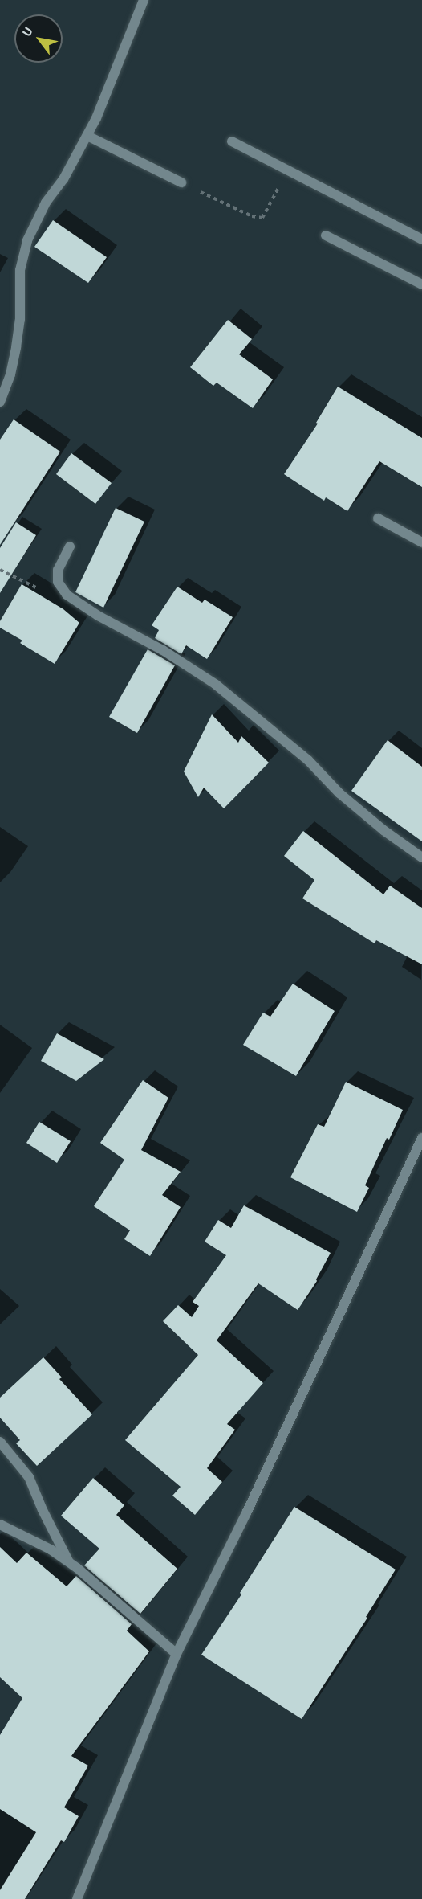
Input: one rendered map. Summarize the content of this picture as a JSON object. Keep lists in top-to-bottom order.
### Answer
{
  "north": "top left"
}
